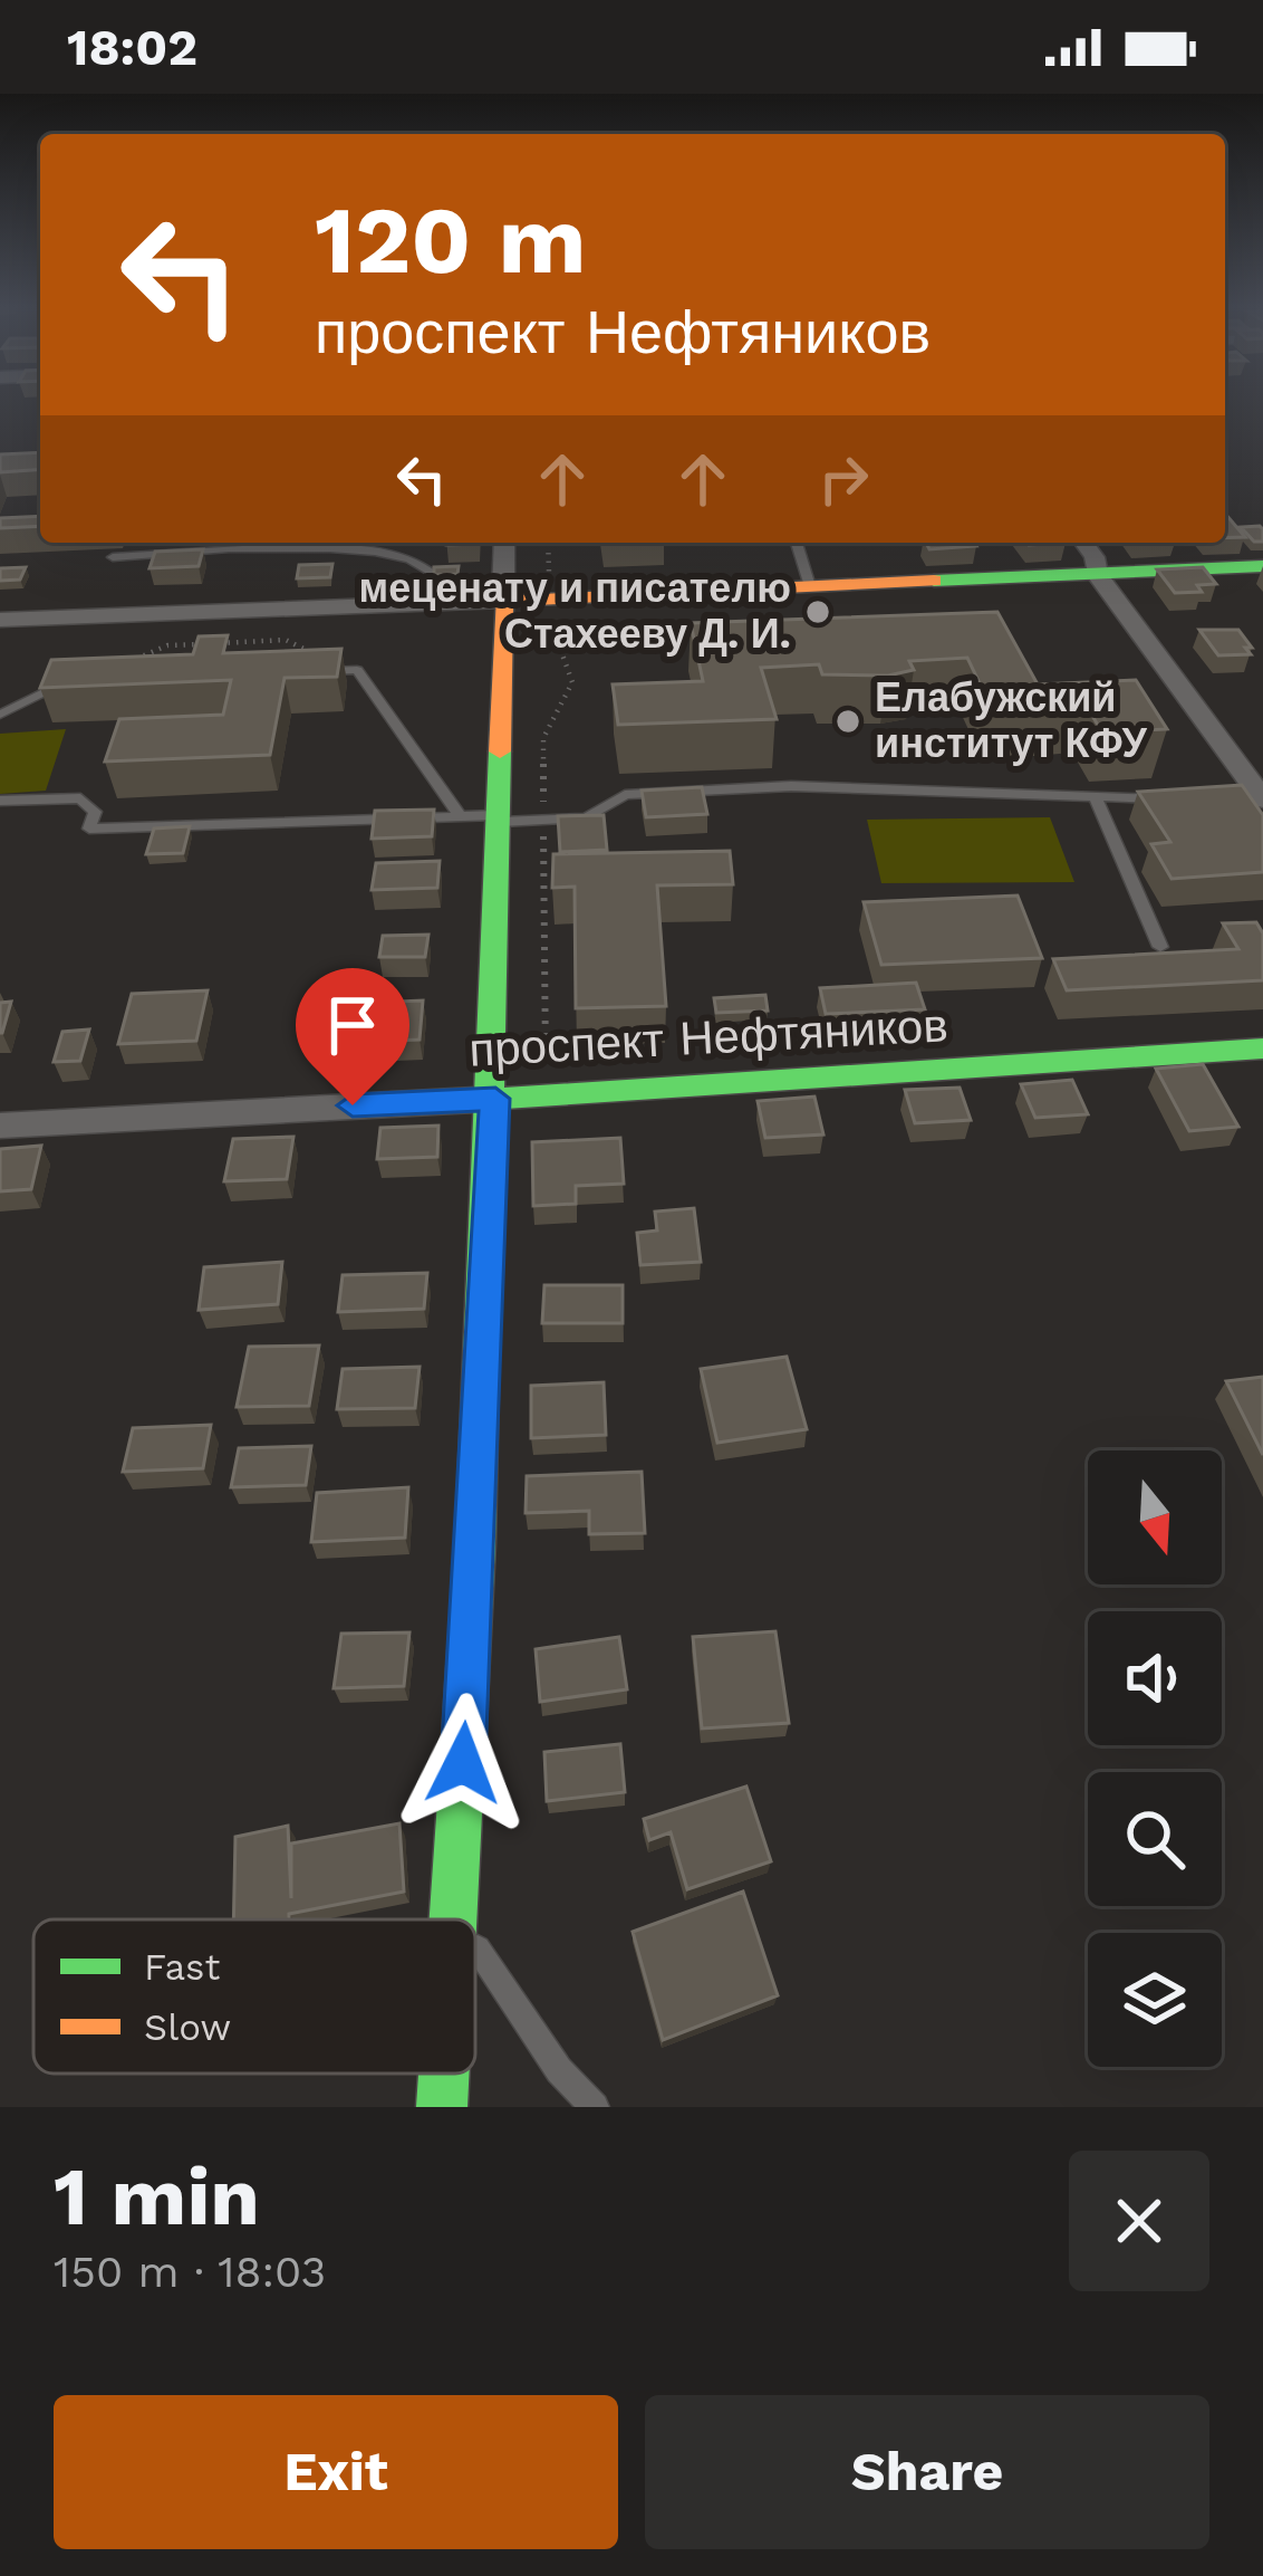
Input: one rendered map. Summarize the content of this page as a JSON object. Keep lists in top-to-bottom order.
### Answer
{
  "streets": {
    "street": ["проспект Нефтяников"]
  },
  "places": ["меценату и писателю Стахееву Д. И.", "Елабужский институт КФУ"],
  "legend": ["Fast", "Slow"],
  "north": "bottom",
  "page": {
    "status": "18:02",
    "turn": ["120 m", "проспект Нефтяников"],
    "heading": ["1 min", "150 m · 18:03"],
    "buttons": ["Exit", "Share"]
  }
}
